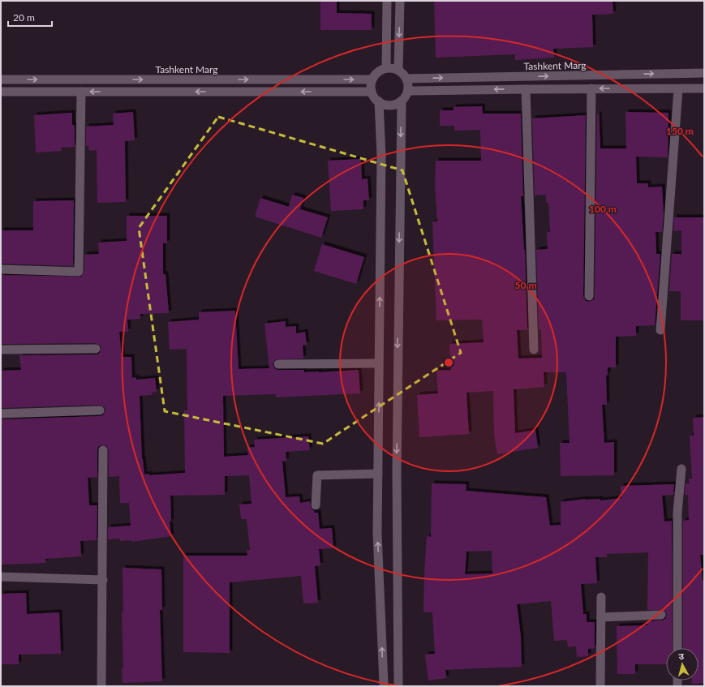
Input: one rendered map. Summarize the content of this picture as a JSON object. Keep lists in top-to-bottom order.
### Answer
{
  "streets": {
    "street": ["Tashkent Marg"]
  },
  "scale_bar": "20 m",
  "north": "top",
  "rings": ["150 m", "100 m", "50 m"]
}
